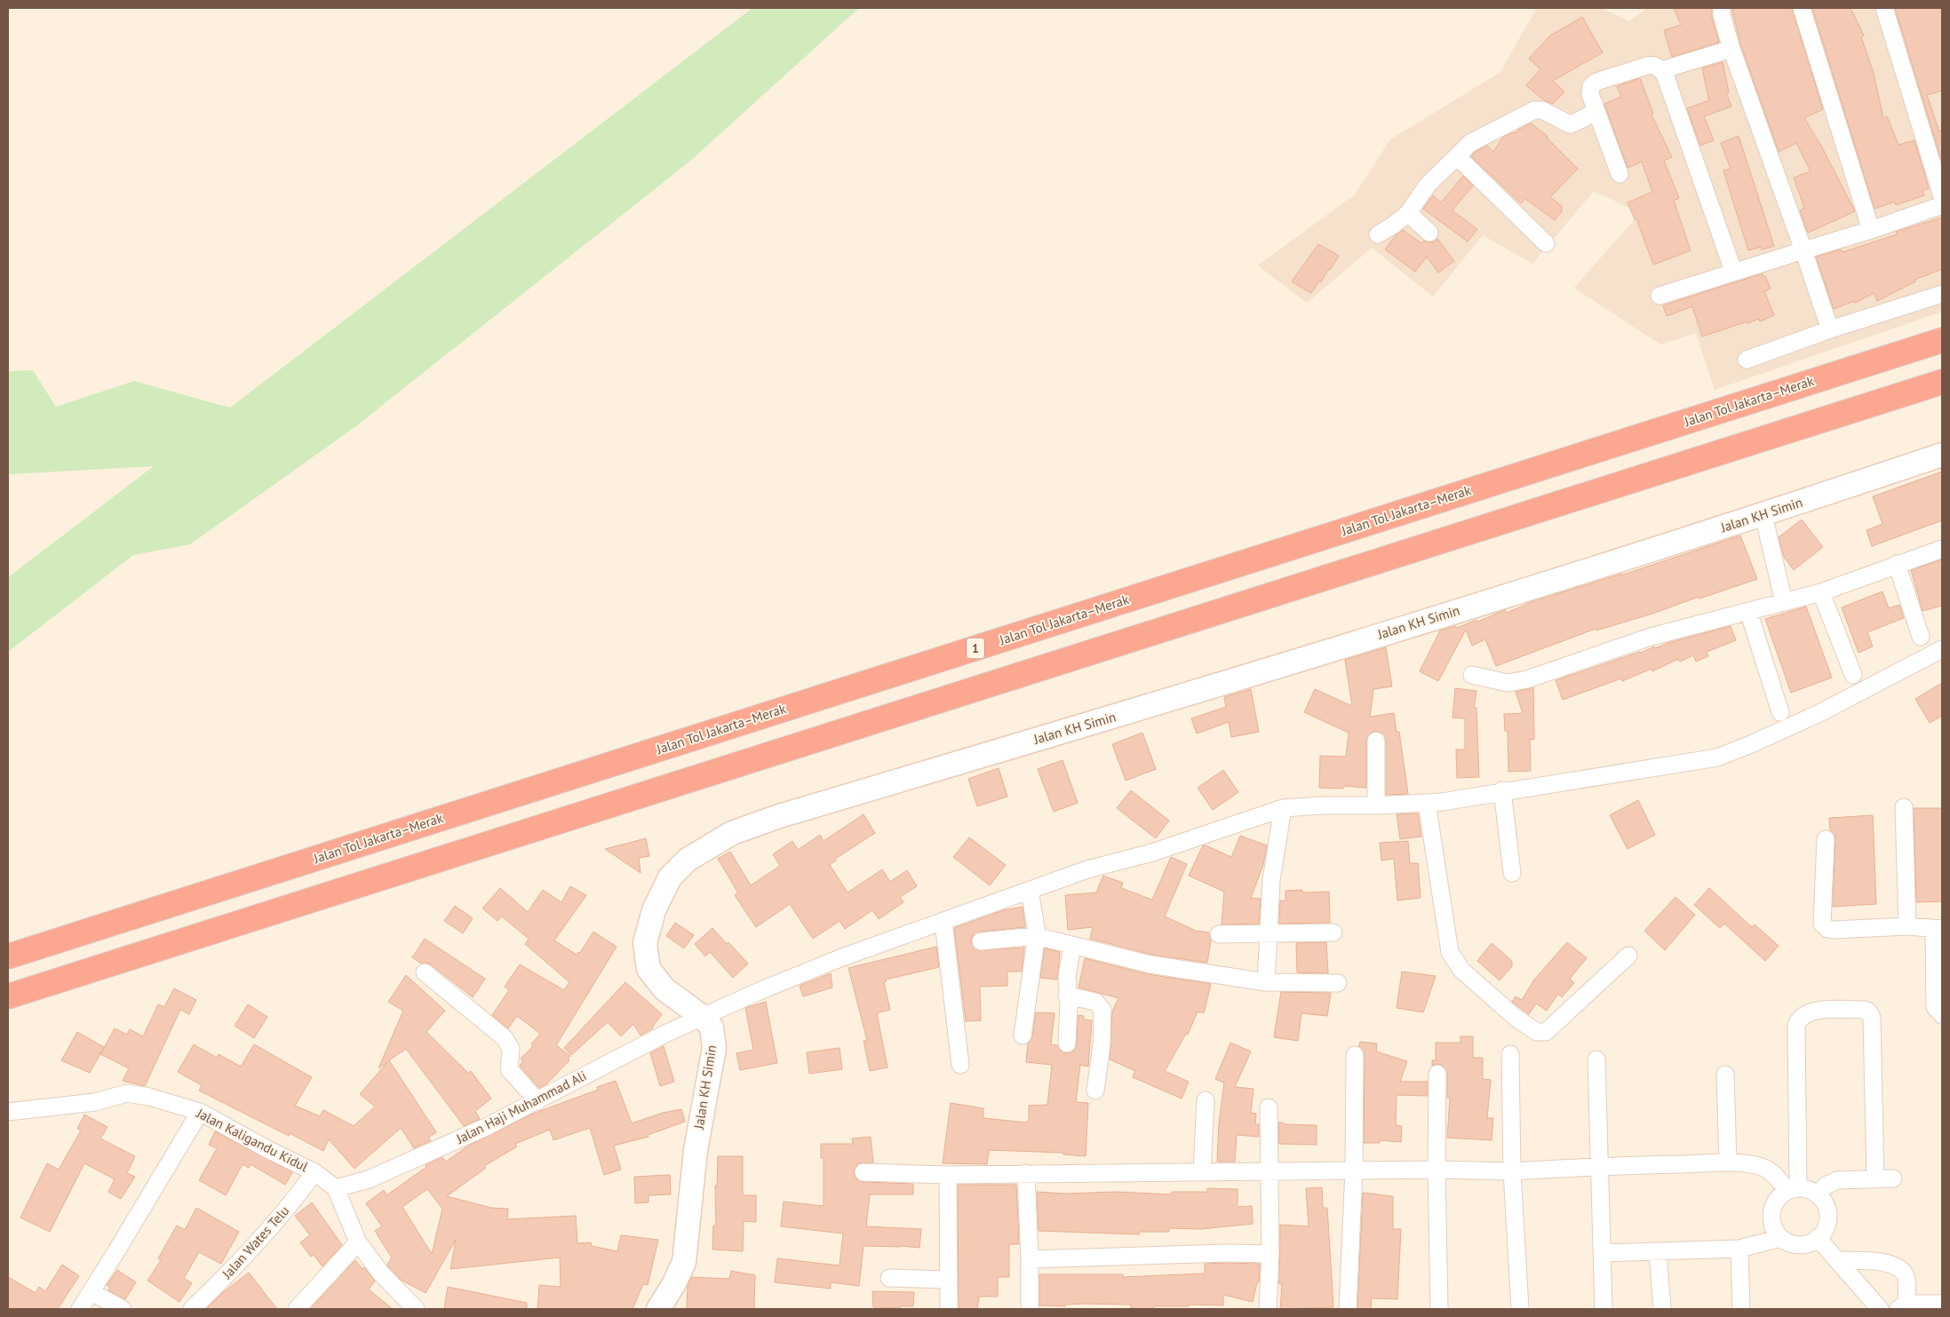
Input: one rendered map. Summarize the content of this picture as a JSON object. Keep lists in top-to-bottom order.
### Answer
{
  "streets": {
    "highway": ["Jalan Tol Jakarta–Merak", "1"],
    "street": [
      "Jalan KH Simin",
      "Jalan Haji Muhammad Ali",
      "Jalan Kaligandu Kidul",
      "Jalan Wates Telu"
    ]
  },
  "crossings": [
    ["Jalan KH Simin", "Jalan Haji Muhammad Ali"],
    ["Jalan Haji Muhammad Ali", "Jalan Kaligandu Kidul"],
    ["Jalan Kaligandu Kidul", "Jalan Wates Telu"]
  ]
}
